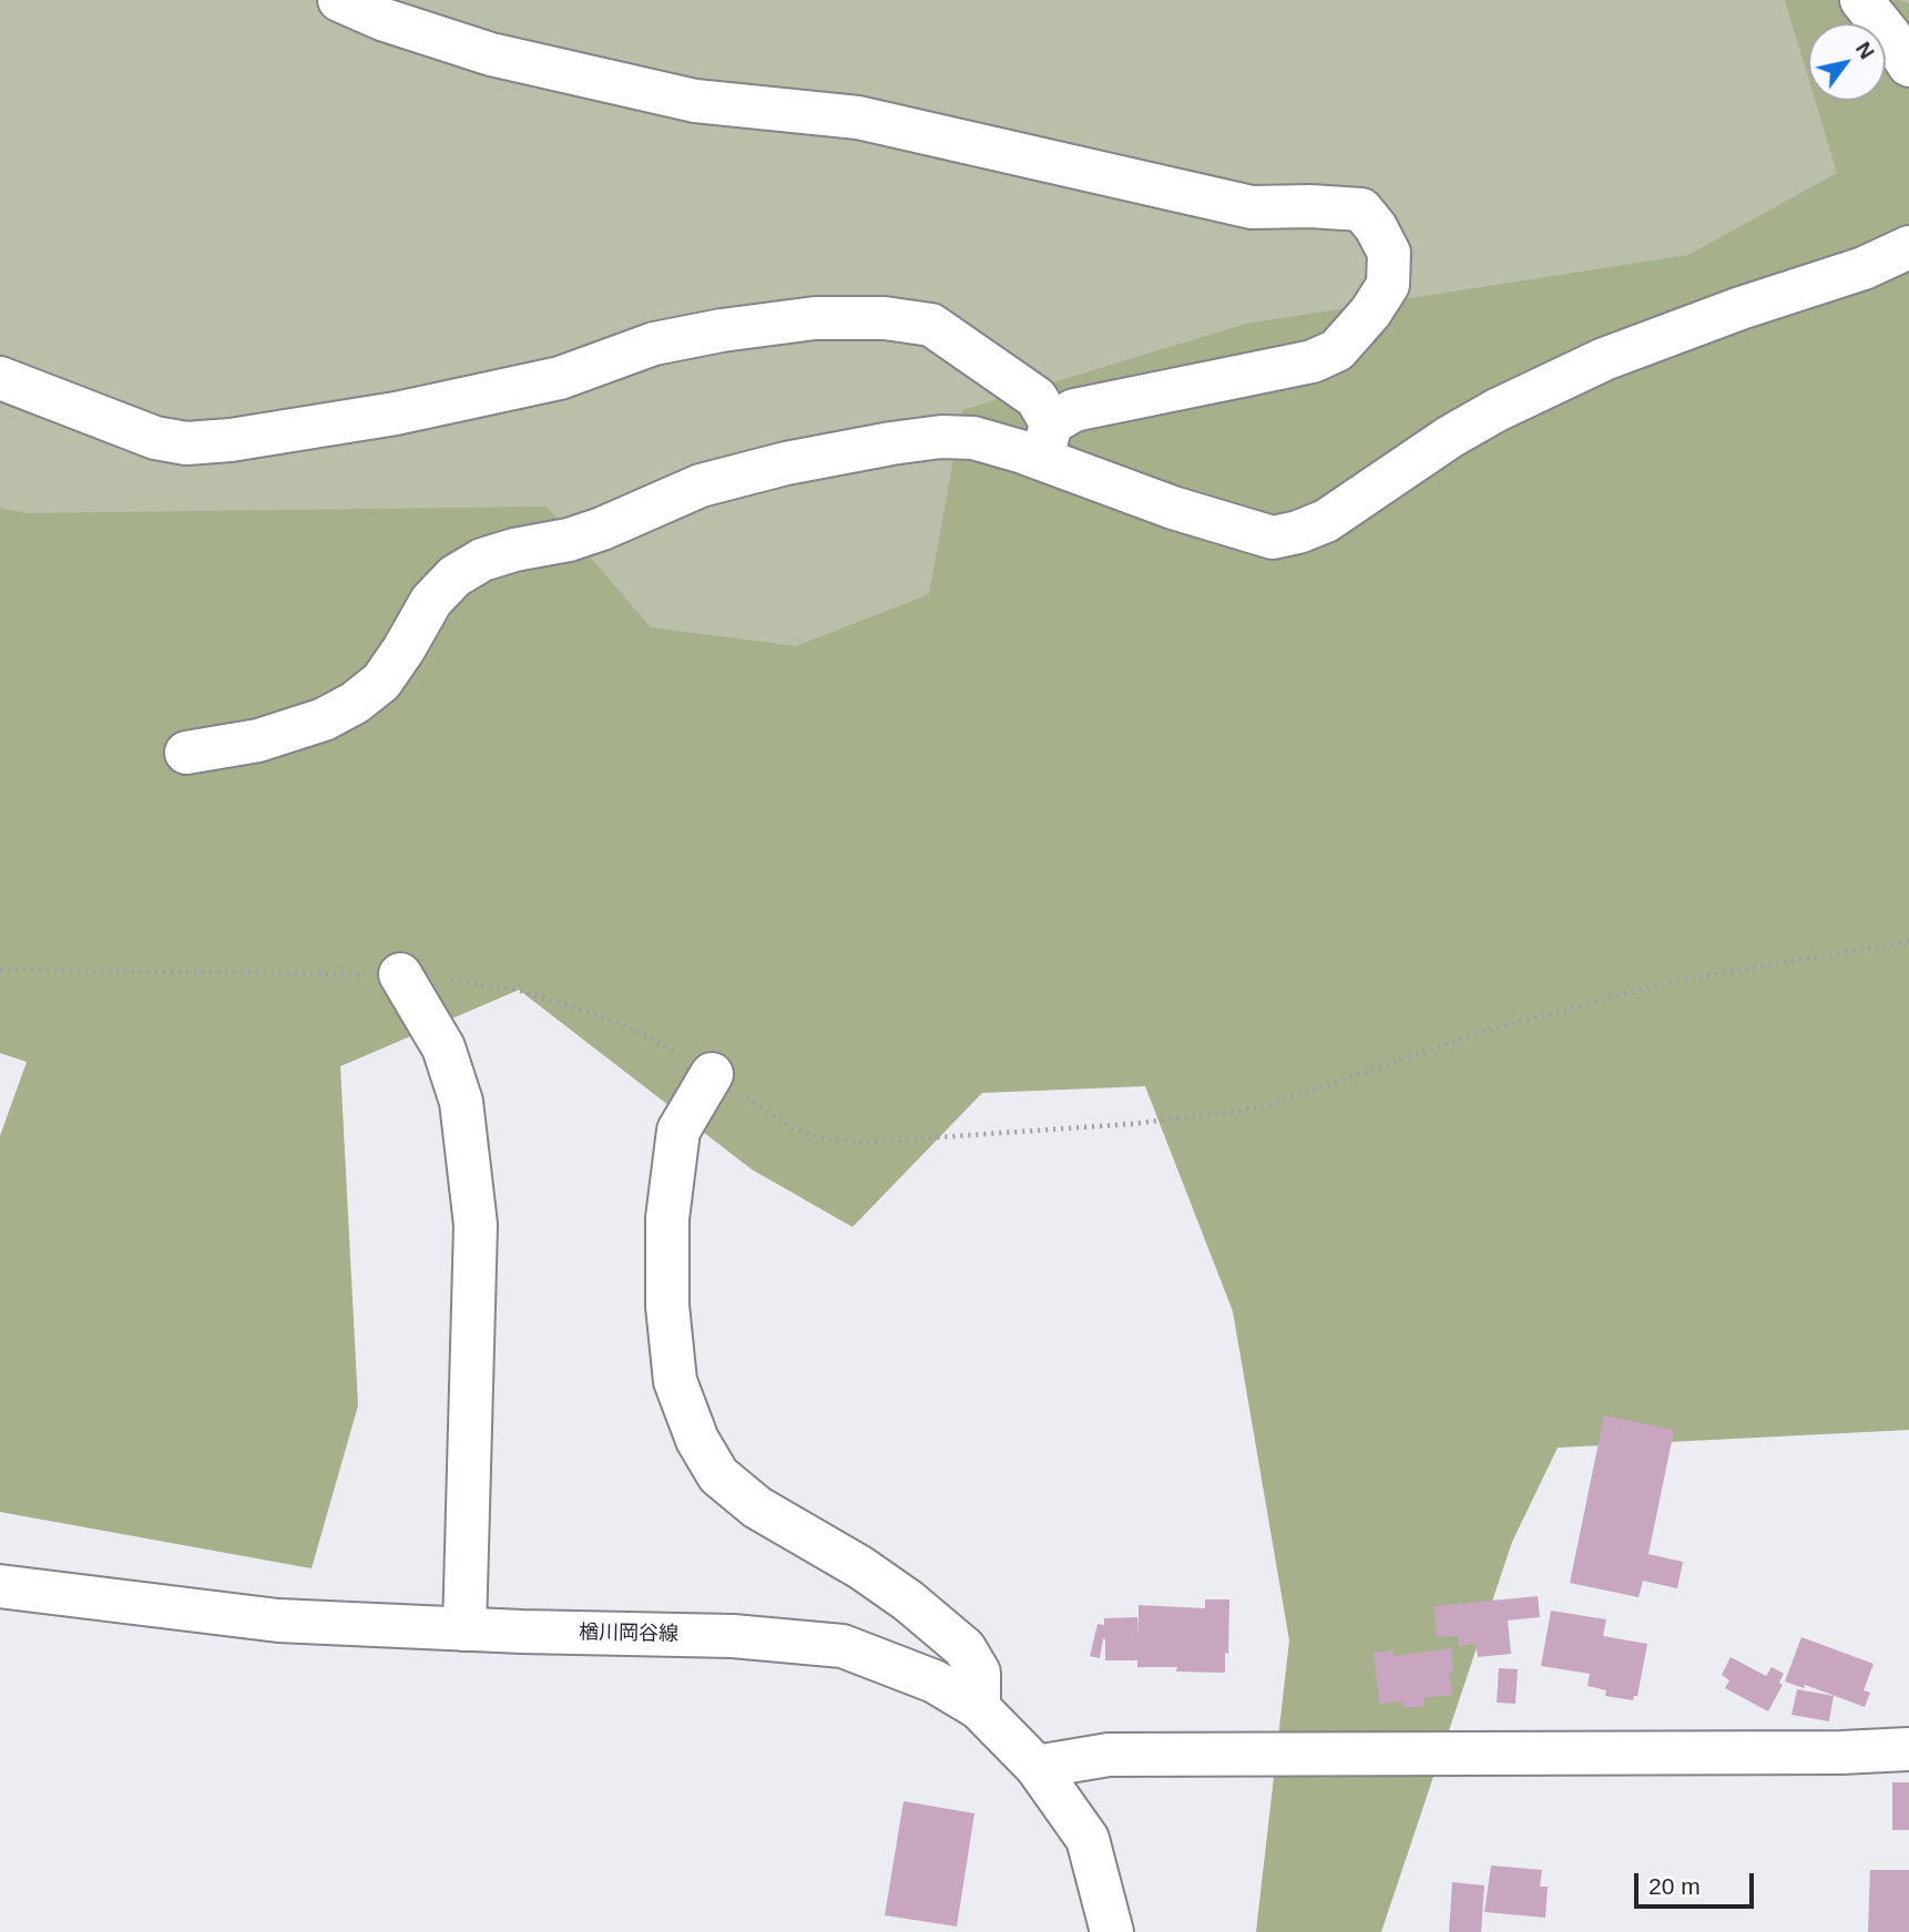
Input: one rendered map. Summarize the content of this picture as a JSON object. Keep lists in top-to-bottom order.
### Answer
{
  "streets": {
    "main road": ["楢川岡谷線"]
  },
  "scale_bar": "20 m",
  "north": "top right"
}
